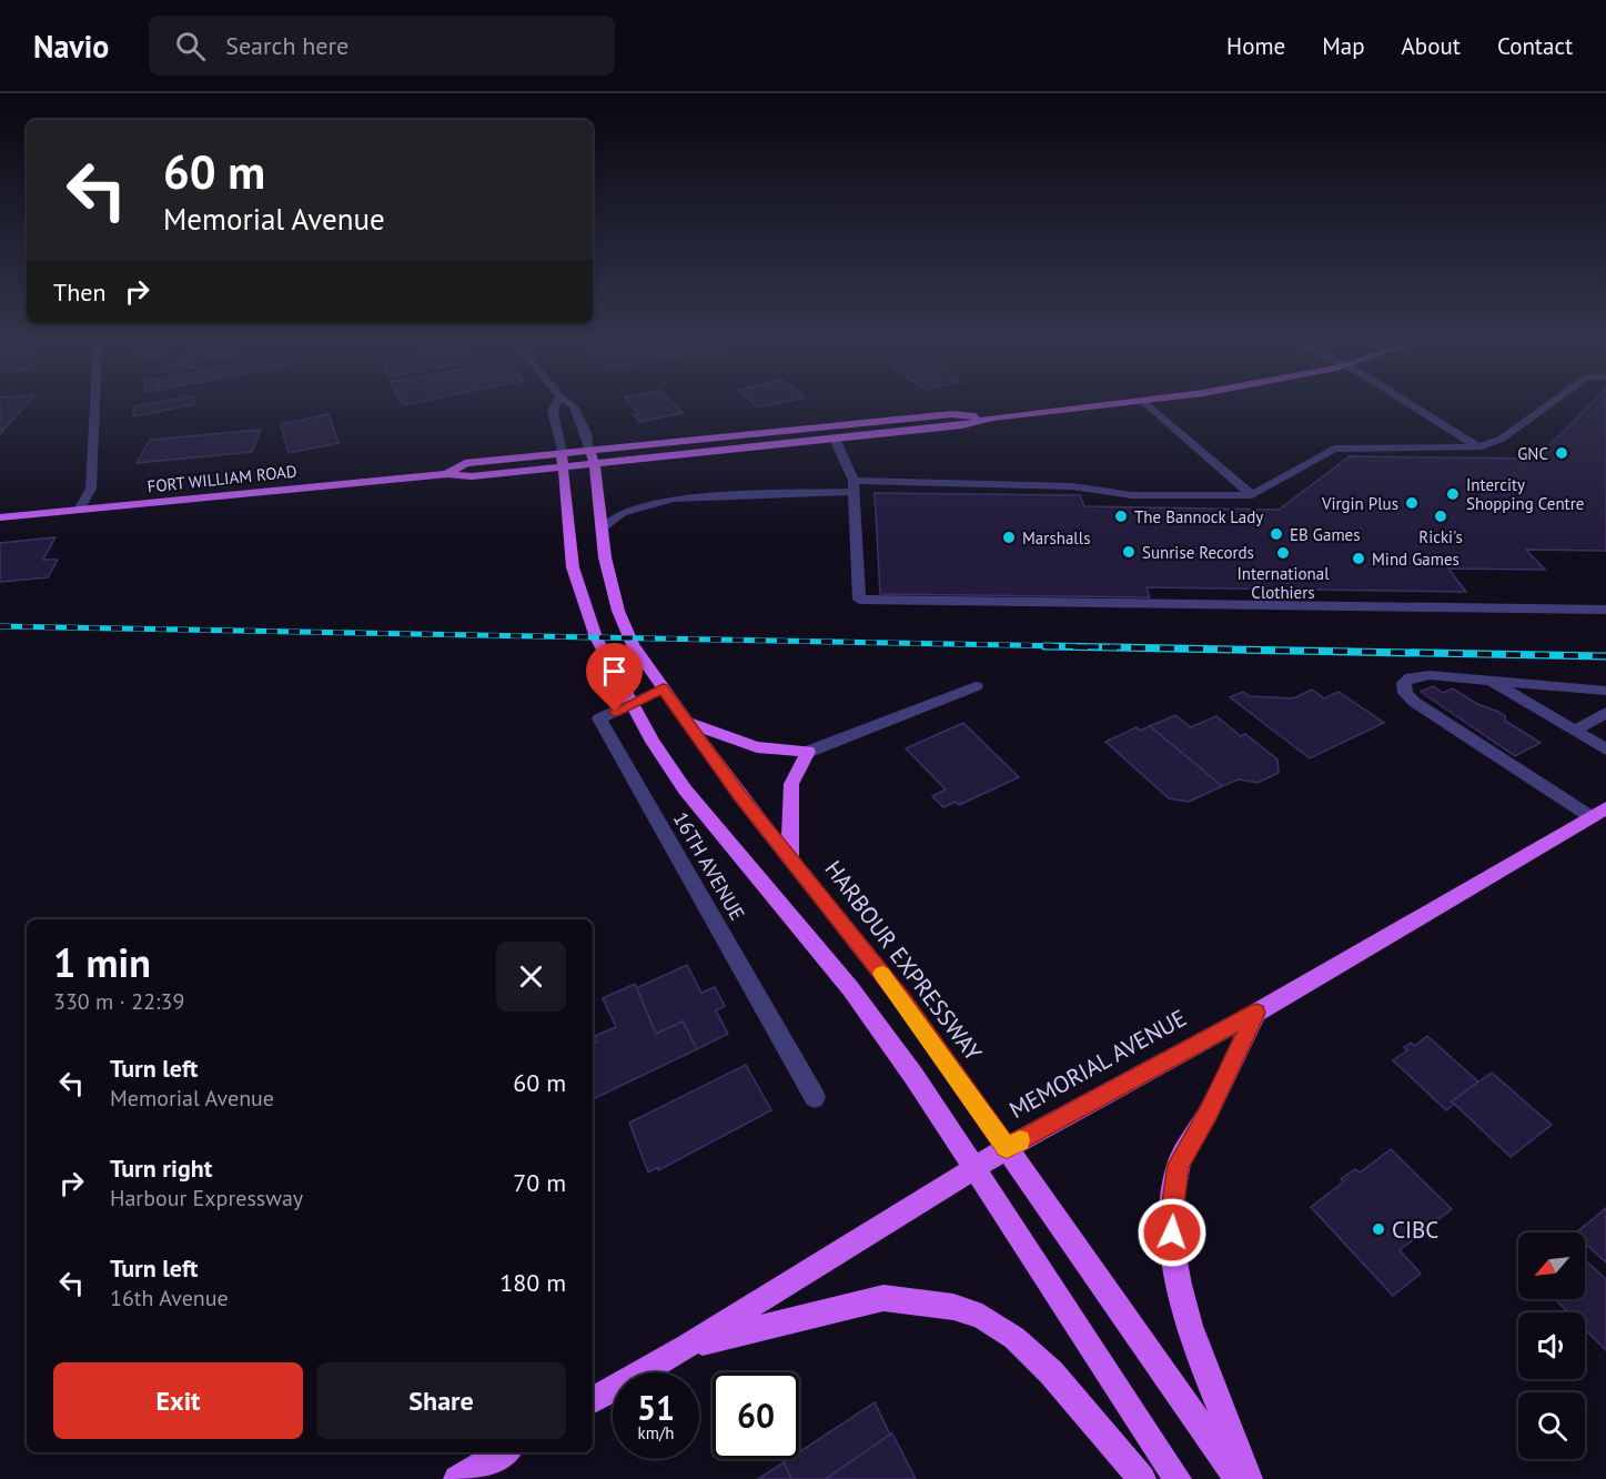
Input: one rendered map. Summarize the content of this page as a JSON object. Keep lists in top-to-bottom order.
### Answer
{
  "streets": {
    "main road": ["FORT WILLIAM ROAD", "HARBOUR EXPRESSWAY", "MEMORIAL AVENUE"],
    "street": ["16TH AVENUE"]
  },
  "crossings": [
    ["FORT WILLIAM ROAD", "HARBOUR EXPRESSWAY"],
    ["16TH AVENUE", "HARBOUR EXPRESSWAY"],
    ["HARBOUR EXPRESSWAY", "MEMORIAL AVENUE"]
  ],
  "places": [
    "GNC",
    "Intercity Shopping Centre",
    "Virgin Plus",
    "The Bannock Lady",
    "Ricki's",
    "EB Games",
    "Marshalls",
    "Sunrise Records",
    "International Clothiers",
    "Mind Games",
    "CIBC"
  ],
  "north": "bottom left",
  "page": {
    "header": "Navio",
    "search": "Search here",
    "nav": [
      "Home",
      "Map",
      "About",
      "Contact"
    ],
    "turn": ["60 m", "Memorial Avenue"],
    "then": "Then",
    "heading": ["1 min", "330 m · 22:39"],
    "list": [
      {
        "name": "Turn left",
        "note": "Memorial Avenue",
        "value": "60 m"
      },
      {
        "name": "Turn right",
        "note": "Harbour Expressway",
        "value": "70 m"
      },
      {
        "name": "Turn left",
        "note": "16th Avenue",
        "value": "180 m"
      }
    ],
    "buttons": ["Exit", "Share"],
    "speed": "51 km/h",
    "limit": "60"
  }
}
